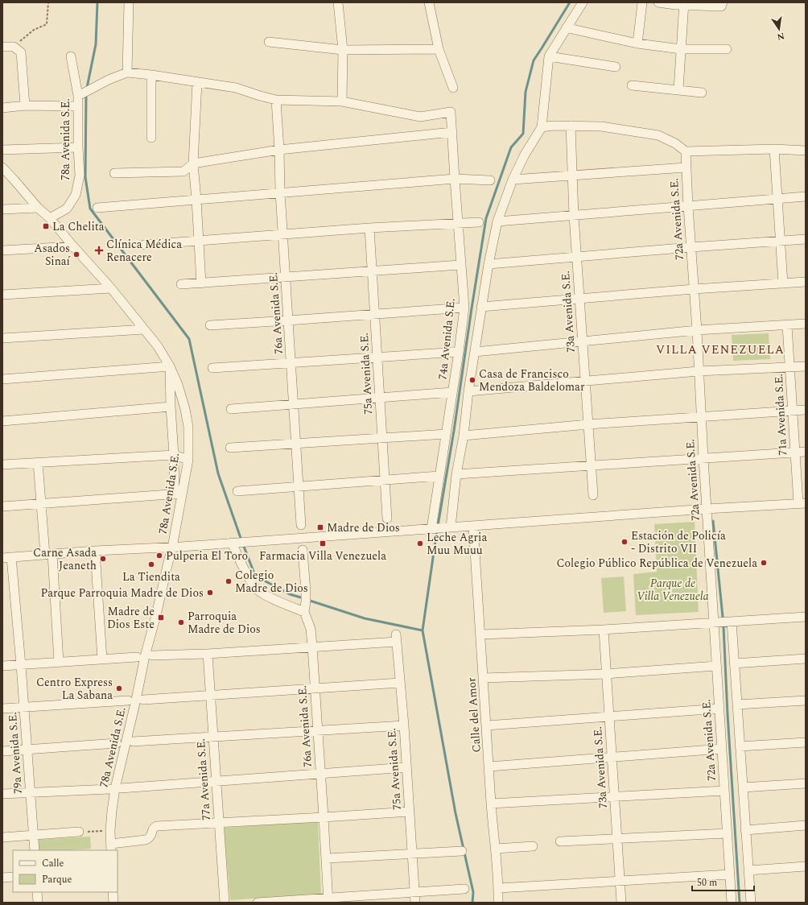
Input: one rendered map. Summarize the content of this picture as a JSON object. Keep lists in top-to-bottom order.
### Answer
{
  "streets": {
    "street": [
      "78a Avenida S.E.",
      "72a Avenida S.E.",
      "73a Avenida S.E.",
      "76a Avenida S.E.",
      "74a Avenida S.E.",
      "75a Avenida S.E.",
      "71a Avenida S.E.",
      "Calle del Amor",
      "79a Avenida S.E.",
      "77a Avenida S.E."
    ]
  },
  "crossings": [
    ["76a Avenida S.E.", "75a Avenida S.E."]
  ],
  "districts": ["VILLA VENEZUELA"],
  "parks": ["Parque de Villa Venezuela"],
  "places": {
    "transit": [
      "La Chelita",
      "Madre de Dios",
      "Farmacia Villa Venezuela",
      "Madre de Dios Este"
    ],
    "health": ["Clínica Médica Renacere"],
    "other": [
      "Asados Sinaí",
      "Casa de Francisco Mendoza Baldelomar",
      "Estación de Policía - Distrito VII",
      "Leche Agria Muu Muuu",
      "Pulperia El Toro",
      "Carne Asada Jeaneth",
      "Colegio Público República de Venezuela",
      "La Tiendita",
      "Colegio Madre de Dios",
      "Parque Parroquia Madre de Dios",
      "Parroquia Madre de Dios",
      "Centro Express La Sabana"
    ]
  },
  "legend": ["Calle", "Parque"],
  "scale_bar": "50 m",
  "north": "bottom"
}
